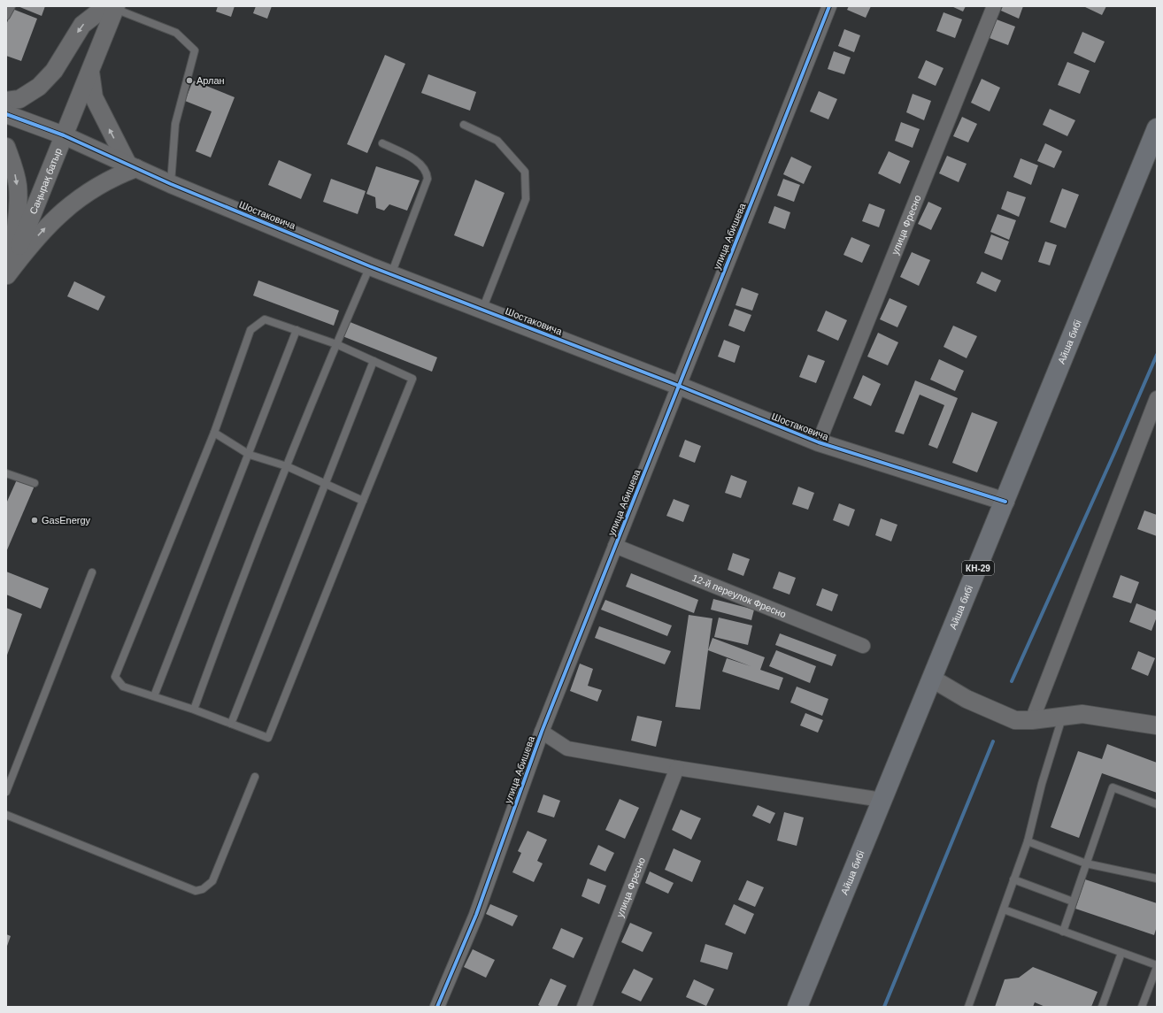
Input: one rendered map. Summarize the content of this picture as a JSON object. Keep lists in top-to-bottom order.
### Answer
{
  "streets": {
    "main road": ["Айша бибі", "КН-29"],
    "street": [
      "Саңырақ батыр",
      "Шостаковича",
      "улица Фресно",
      "улица Абишева",
      "12-й переулок Фресно"
    ]
  },
  "crossings": [
    ["Саңырақ батыр", "Шостаковича"],
    ["Шостаковича", "улица Фресно"],
    ["Шостаковича", "улица Абишева"],
    ["Шостаковича", "Айша бибі"],
    ["улица Абишева", "12-й переулок Фресно"]
  ],
  "places": ["Арлан", "GasEnergy"]
}
